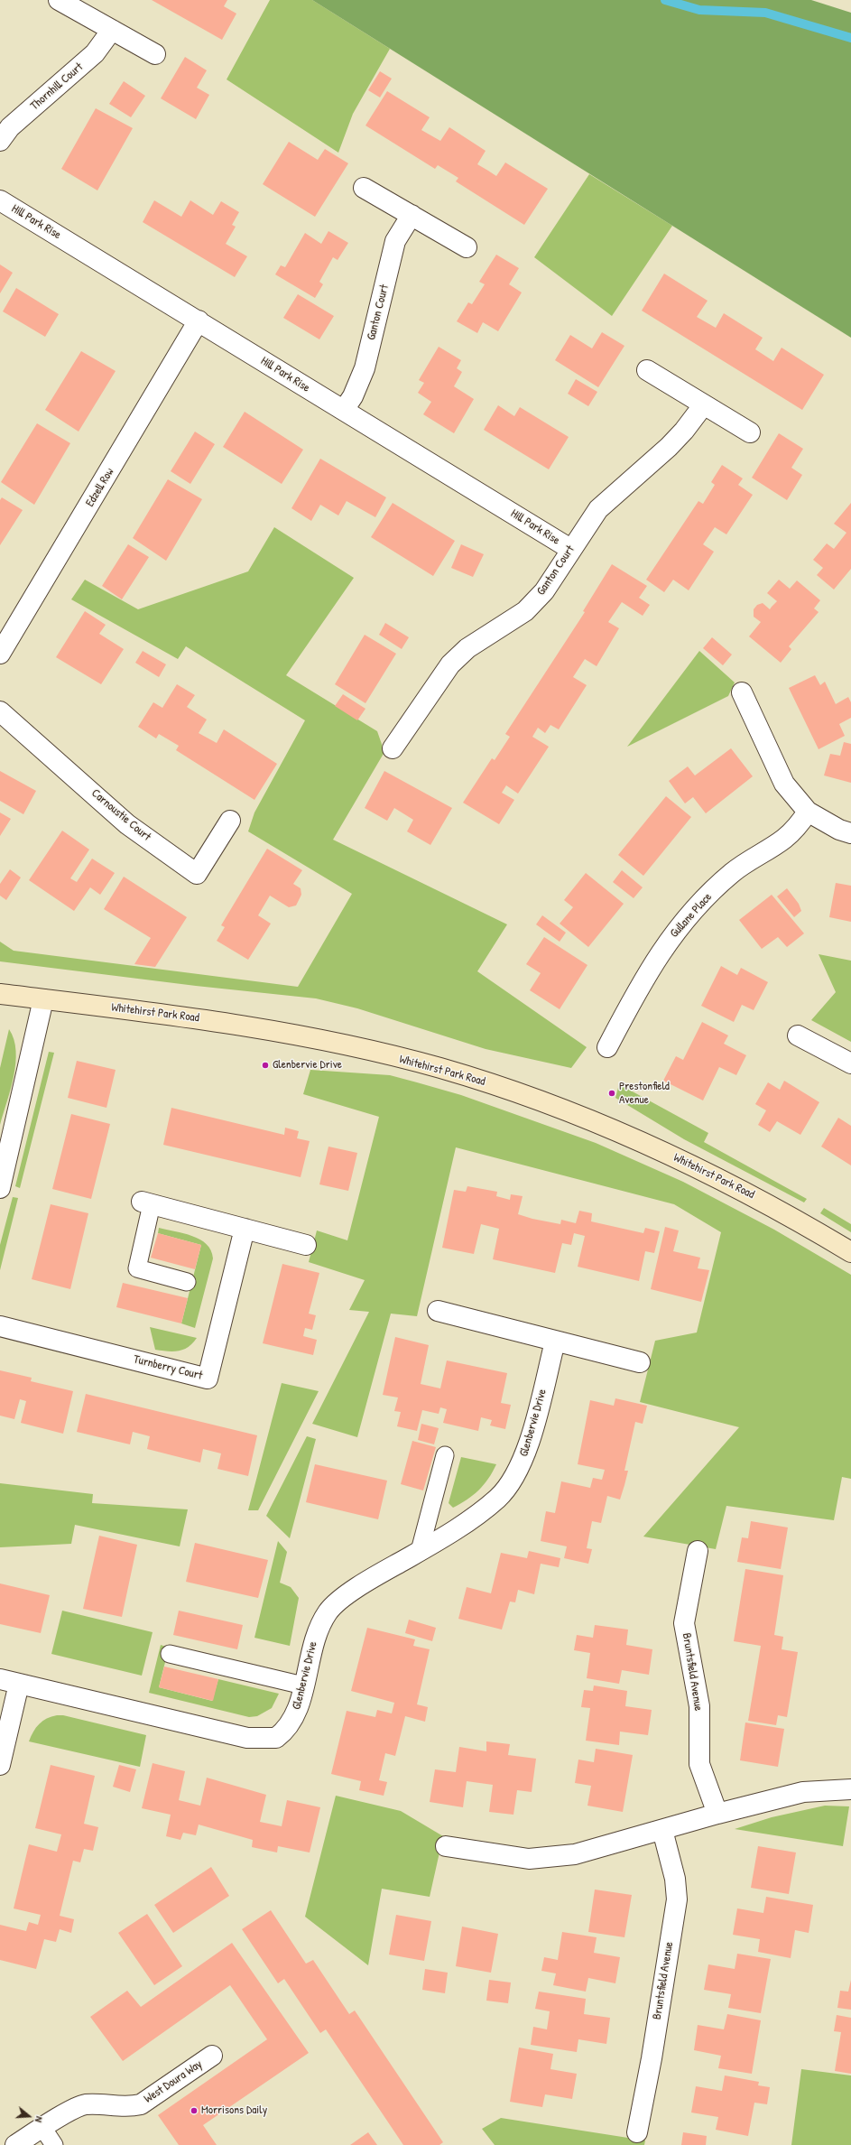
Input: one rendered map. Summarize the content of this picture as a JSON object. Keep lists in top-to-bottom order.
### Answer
{
  "streets": {
    "street": [
      "Thornhill Court",
      "Hill Park Rise",
      "Ganton Court",
      "Edzell Row",
      "Carnoustie Court",
      "Gullane Place",
      "Whitehirst Park Road",
      "Turnberry Court",
      "Glenbervie Drive",
      "Bruntsfield Avenue",
      "West Doura Way"
    ]
  },
  "crossings": [
    ["Hill Park Rise", "Ganton Court"],
    ["Hill Park Rise", "Edzell Row"]
  ],
  "places": ["Glenbervie Drive", "Prestonfield Avenue", "Morrisons Daily"],
  "north": "right"
}
